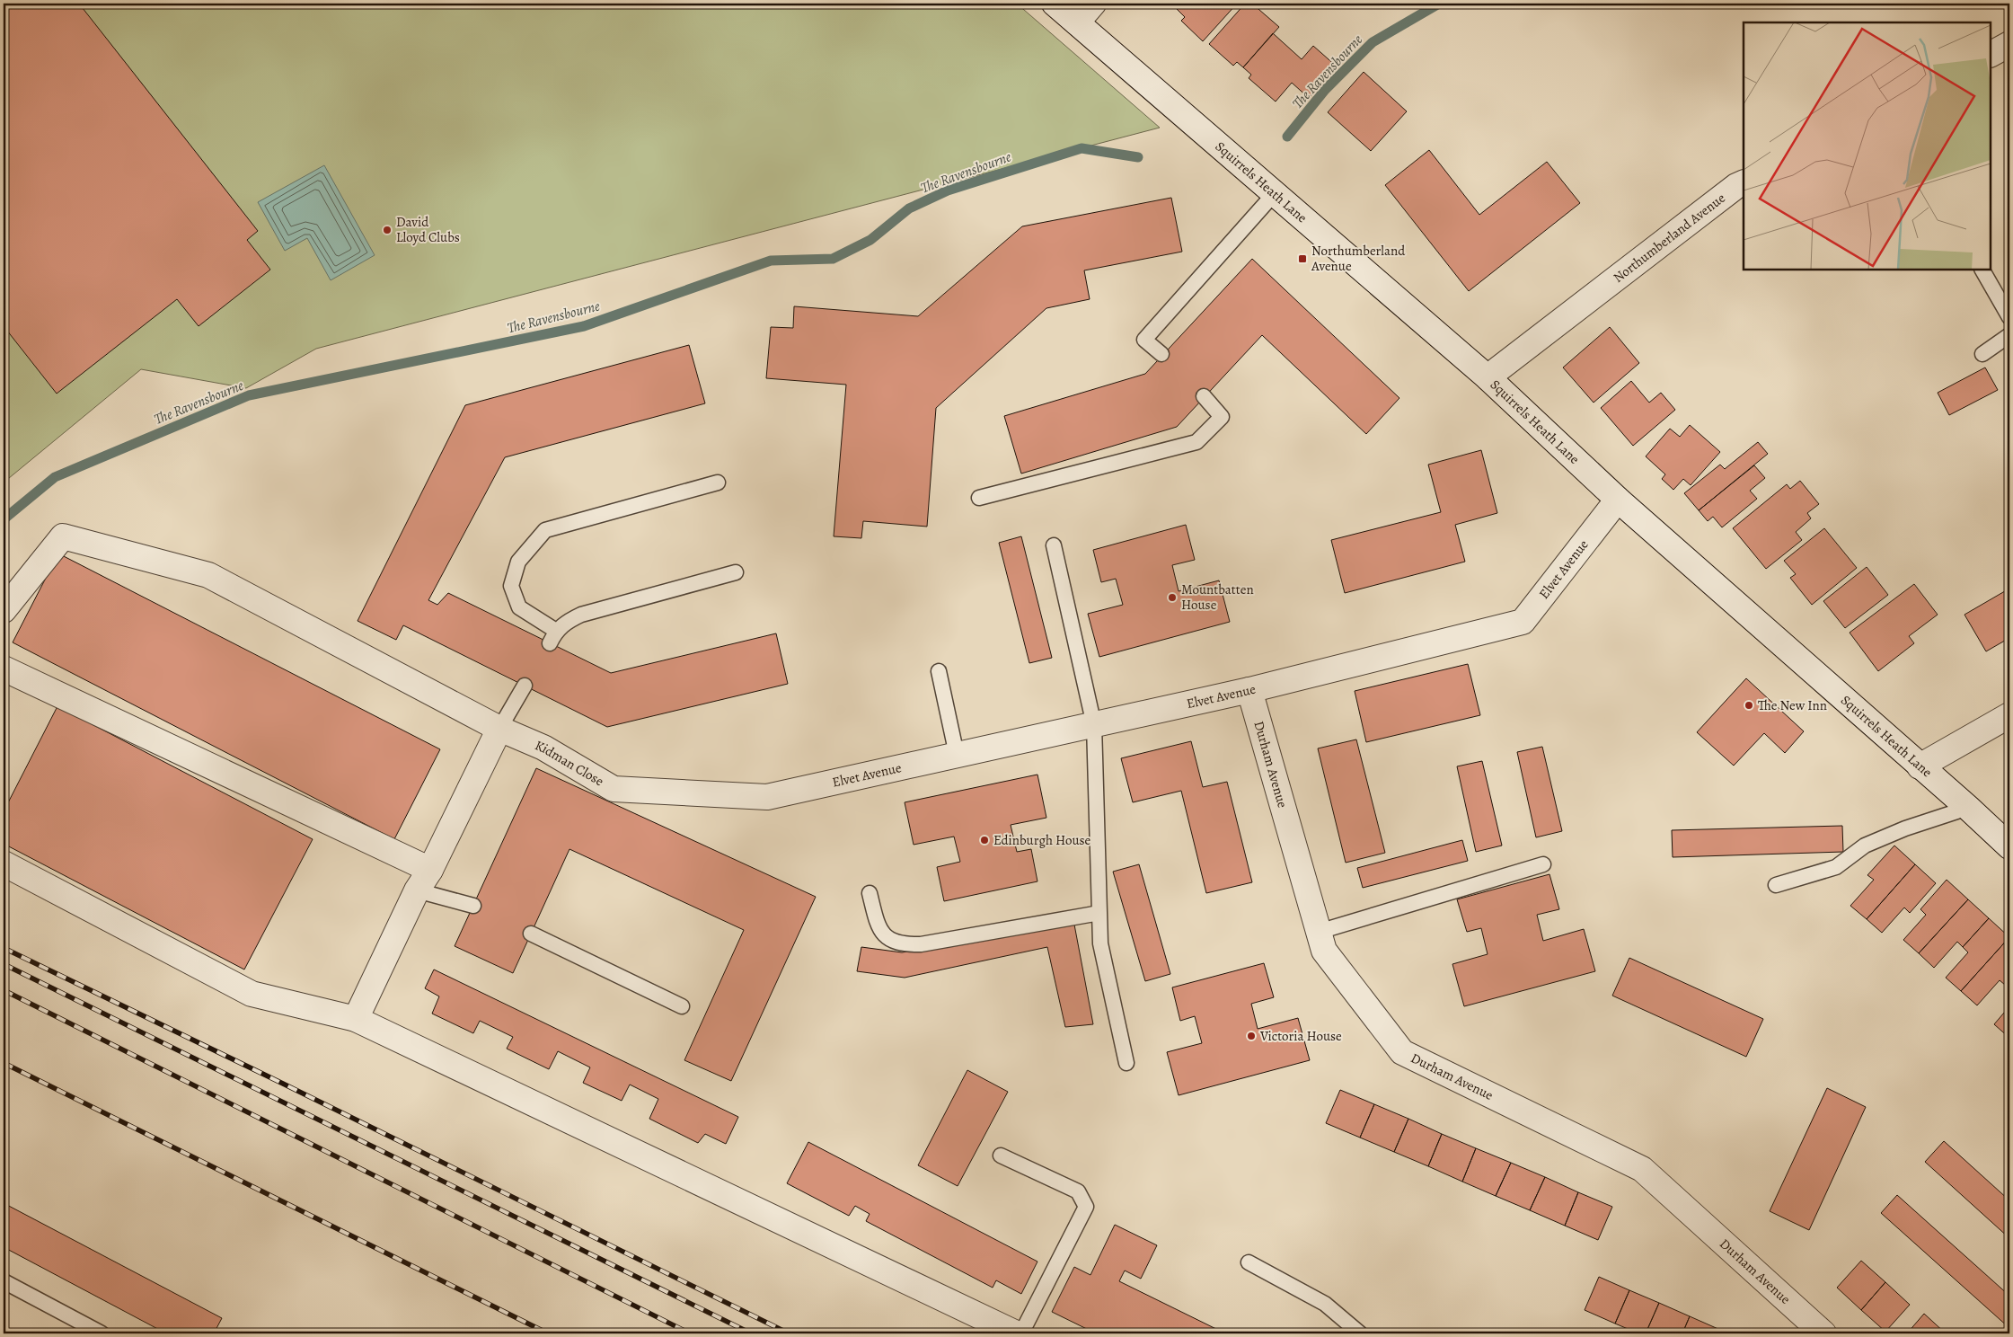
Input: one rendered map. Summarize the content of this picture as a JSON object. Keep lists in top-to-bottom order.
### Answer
{
  "streets": {
    "street": [
      "Squirrels Heath Lane",
      "Northumberland Avenue",
      "Elvet Avenue",
      "Kidman Close",
      "Durham Avenue"
    ]
  },
  "crossings": [
    ["Squirrels Heath Lane", "Northumberland Avenue"],
    ["Squirrels Heath Lane", "Elvet Avenue"],
    ["Elvet Avenue", "Kidman Close"],
    ["Elvet Avenue", "Durham Avenue"]
  ],
  "water": ["The Ravensbourne"],
  "places": {
    "other": [
      "David Lloyd Clubs",
      "Mountbatten House",
      "The New Inn",
      "Edinburgh House",
      "Victoria House"
    ],
    "transit": ["Northumberland Avenue"]
  }
}
